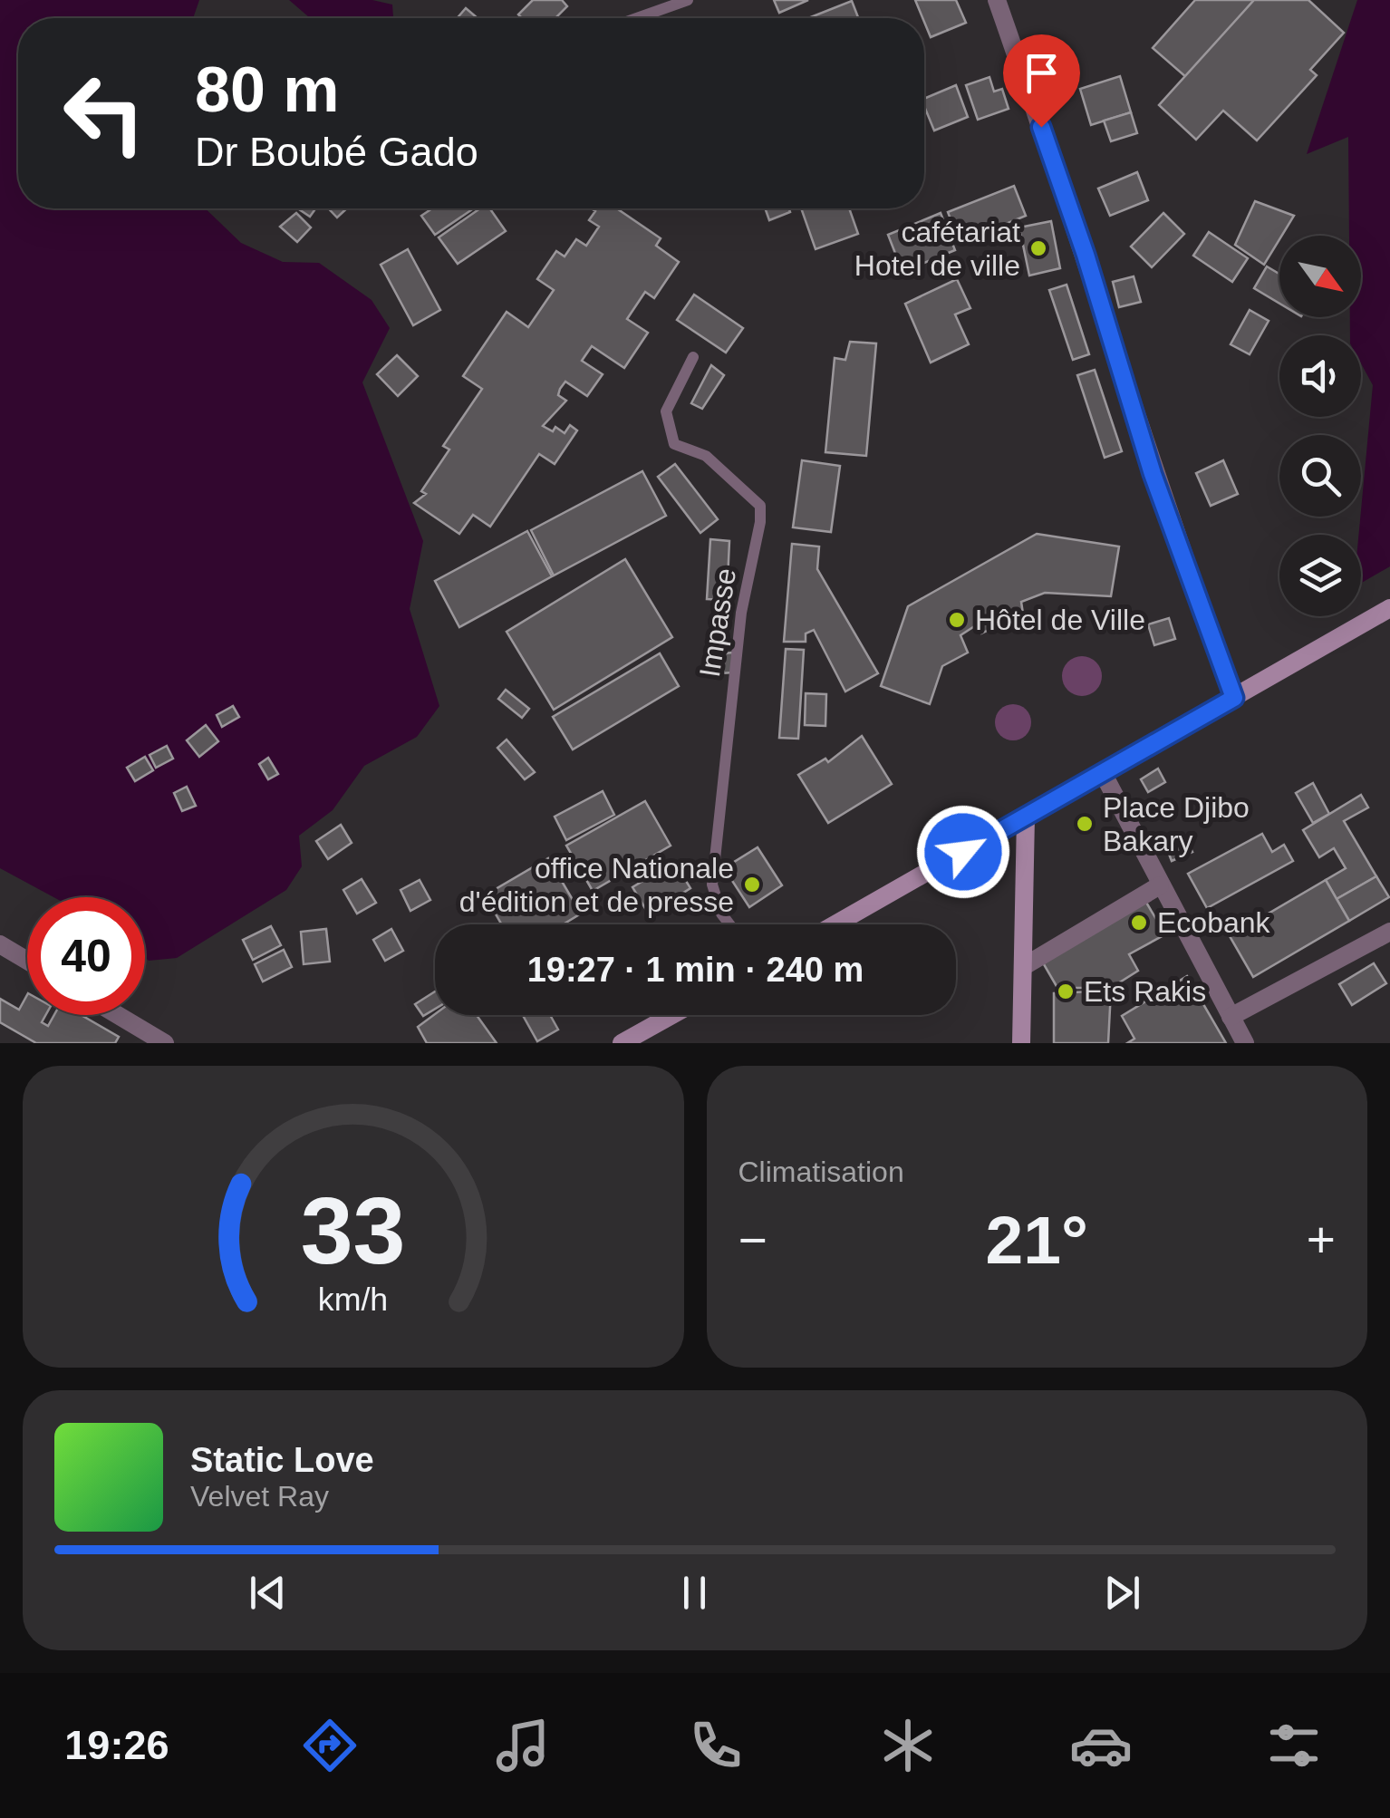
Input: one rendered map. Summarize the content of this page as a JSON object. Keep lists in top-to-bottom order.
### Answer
{
  "streets": {
    "lane": ["Impasse"]
  },
  "places": [
    "cafétariat Hotel de ville",
    "Hôtel de Ville",
    "Place Djibo Bakary",
    "office Nationale d'édition et de presse",
    "Ecobank",
    "Ets Rakis"
  ],
  "north": "bottom right",
  "page": {
    "turn": ["80 m", "Dr Boubé Gado"],
    "limit": "40",
    "trip": "19:27 · 1 min · 240 m",
    "tile": "Climatisation",
    "heat": ["−", "21°", "+"],
    "song": ["Static Love", "Velvet Ray"],
    "tabs": "19:26",
    "gauge": ["33", "km/h"]
  }
}
